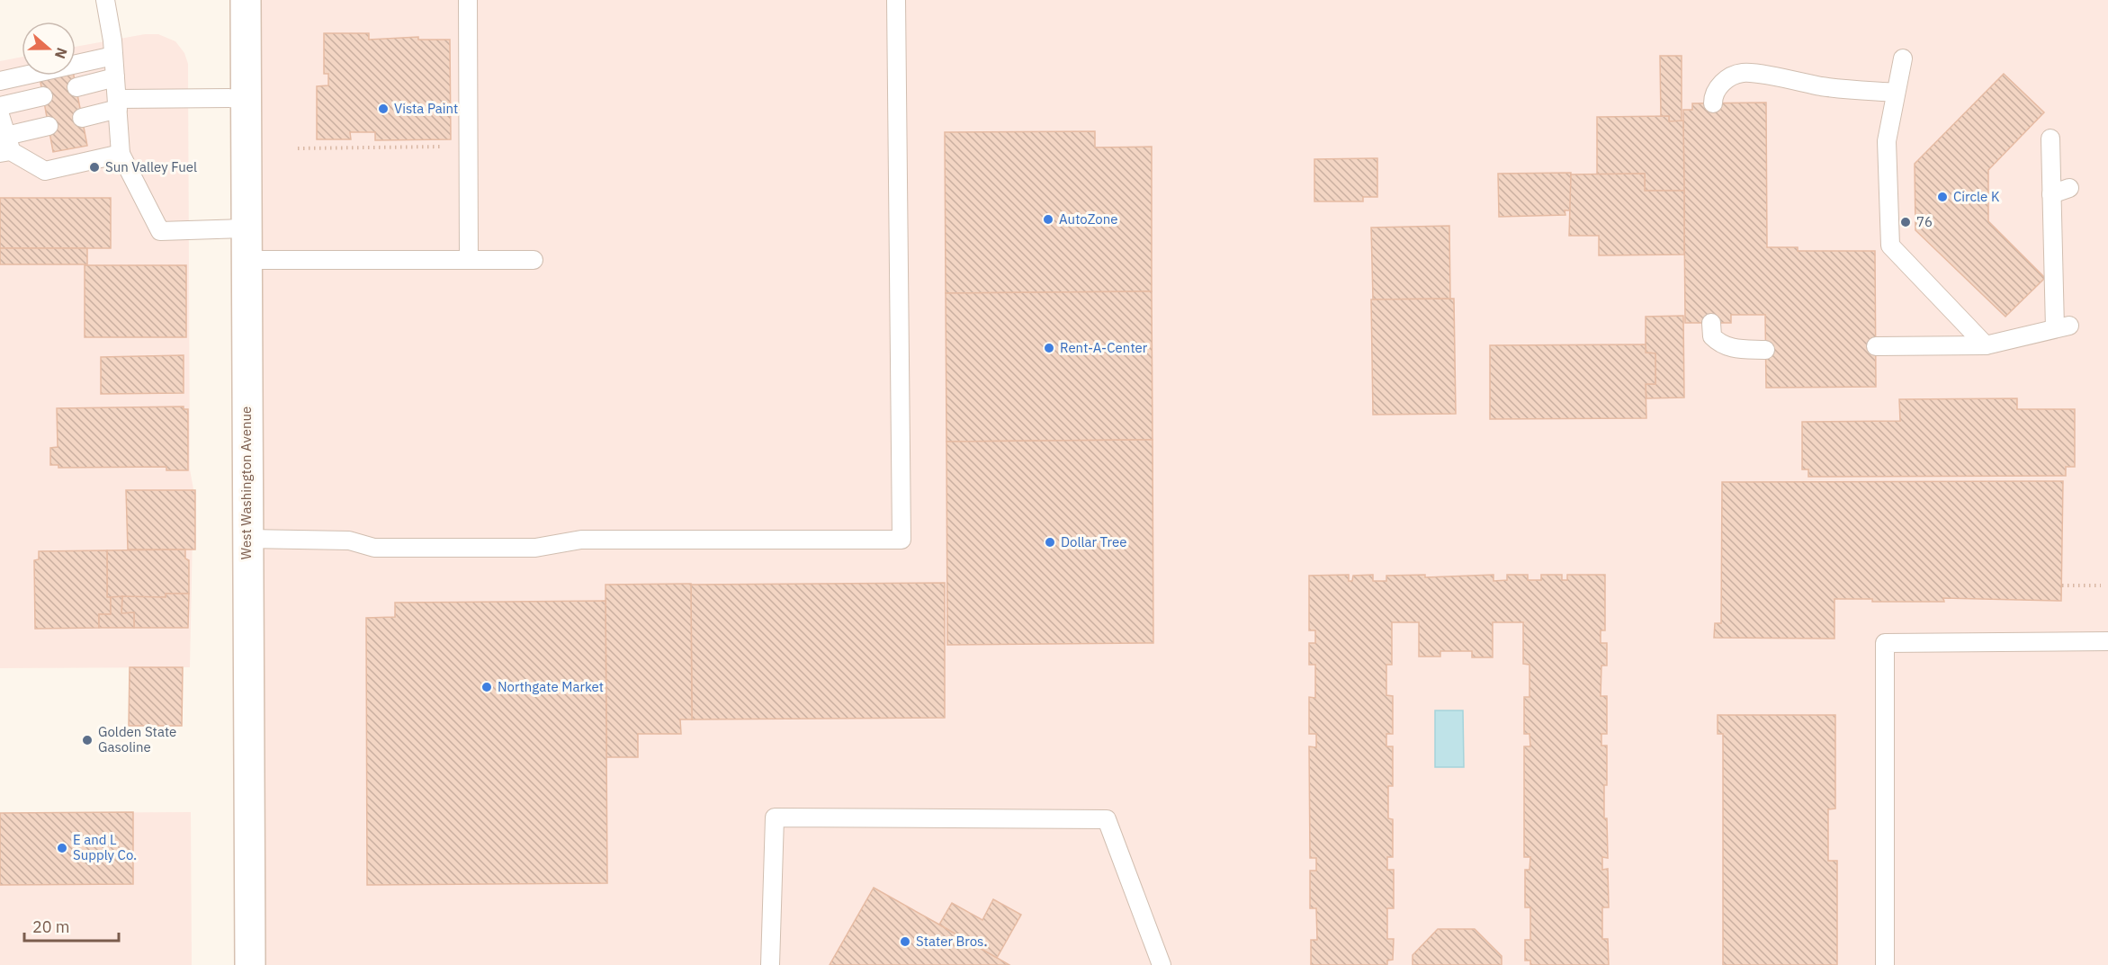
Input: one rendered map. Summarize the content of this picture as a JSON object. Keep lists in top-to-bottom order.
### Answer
{
  "streets": {
    "main road": ["West Washington Avenue"]
  },
  "places": [
    "Vista Paint",
    "Sun Valley Fuel",
    "Circle K",
    "AutoZone",
    "76",
    "Rent-A-Center",
    "Dollar Tree",
    "Northgate Market",
    "Golden State Gasoline",
    "E and L Supply Co.",
    "Stater Bros."
  ],
  "scale_bar": "20 m",
  "north": "right"
}
